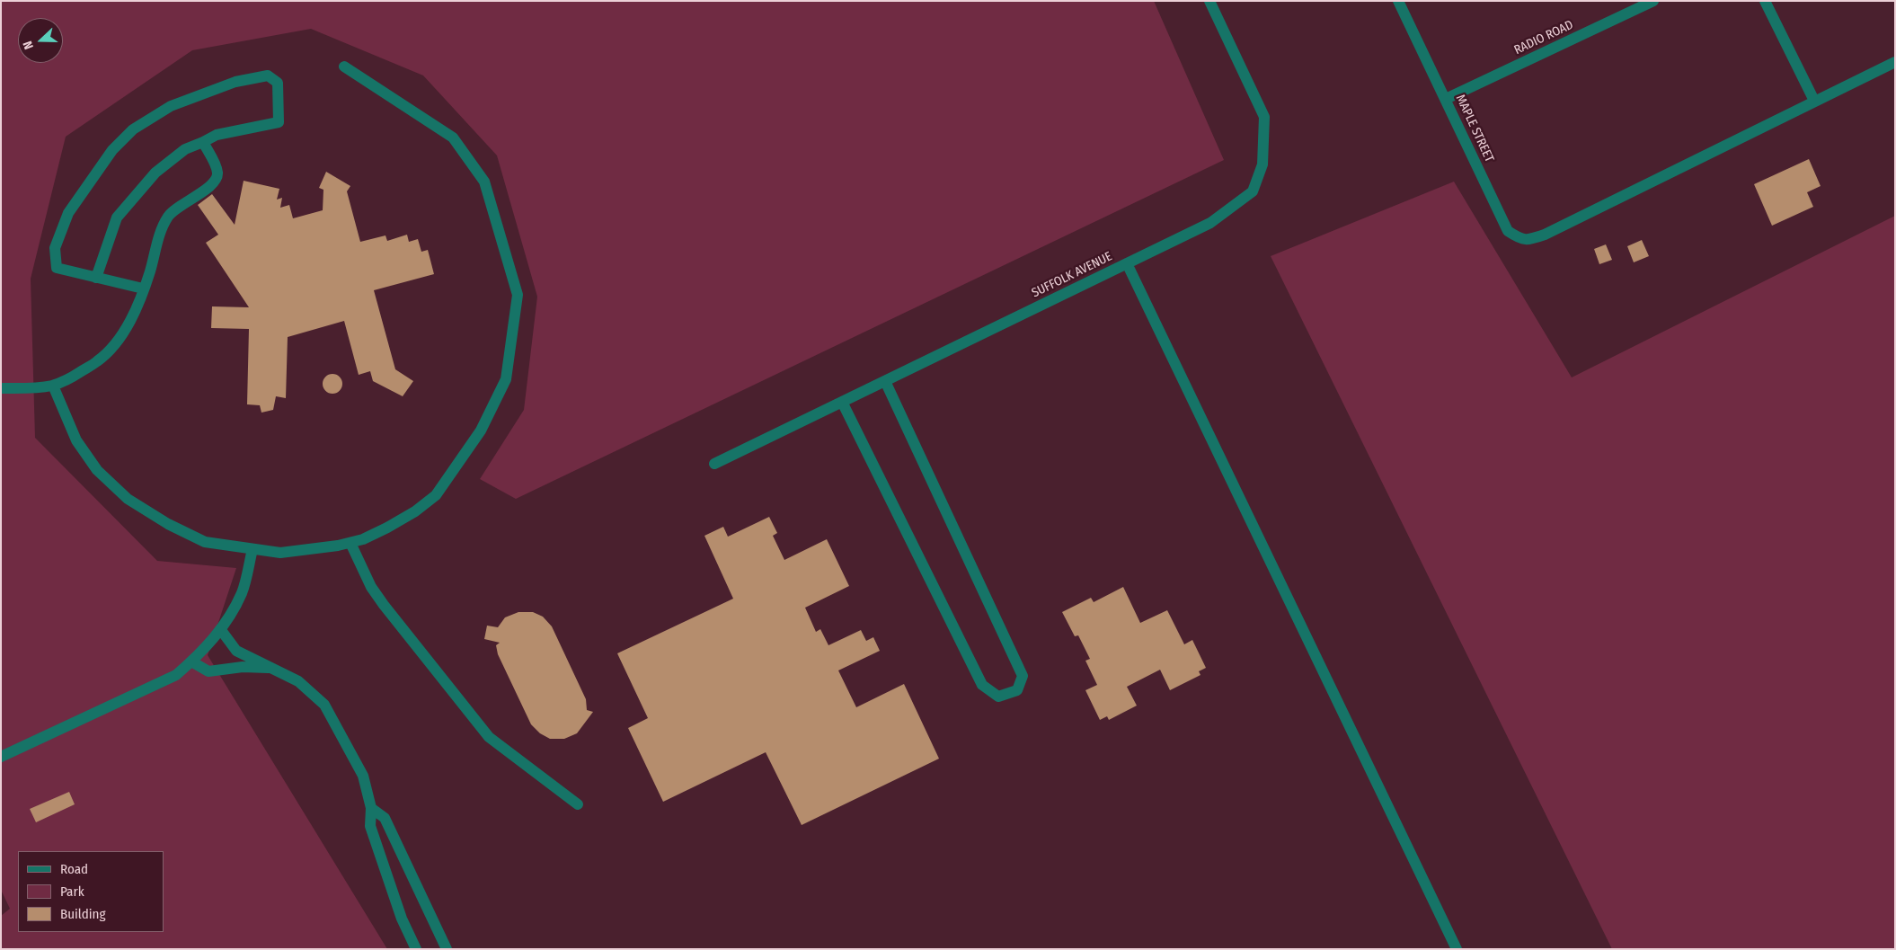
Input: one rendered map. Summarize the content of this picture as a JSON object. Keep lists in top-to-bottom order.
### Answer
{
  "streets": {
    "street": ["RADIO ROAD", "MAPLE STREET", "SUFFOLK AVENUE"]
  },
  "crossings": [
    ["RADIO ROAD", "MAPLE STREET"]
  ],
  "legend": ["Road", "Park", "Building"],
  "north": "left"
}
